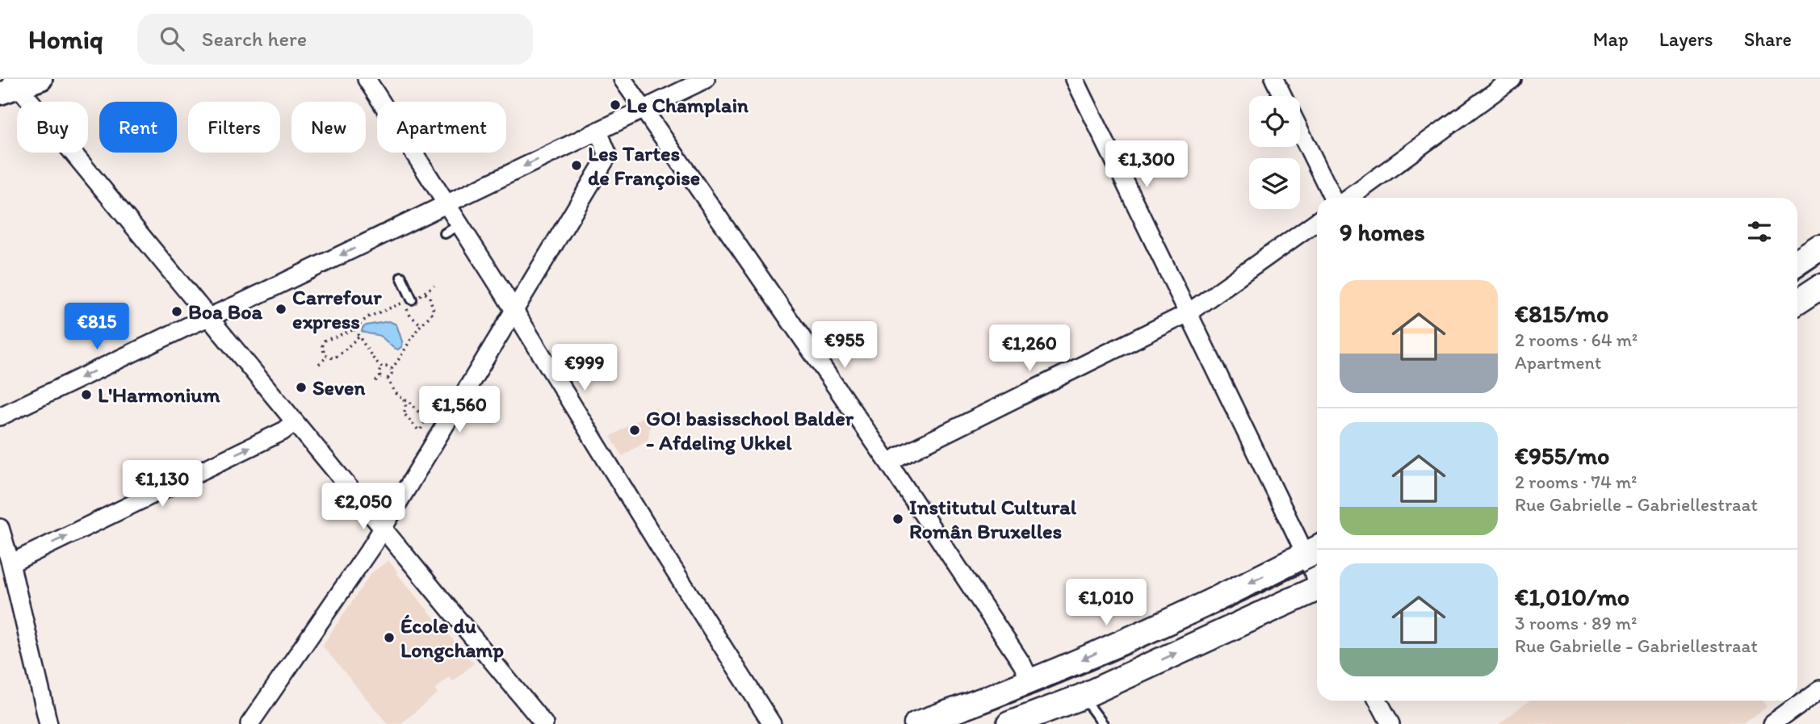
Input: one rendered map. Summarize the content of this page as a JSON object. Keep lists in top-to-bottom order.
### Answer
{
  "places": [
    "Le Champlain",
    "Les Tartes de Françoise",
    "Carrefour express",
    "Boa Boa",
    "Seven",
    "L'Harmonium",
    "GO! basisschool Balder - Afdeling Ukkel",
    "Institutul Cultural Român Bruxelles",
    "École du Longchamp"
  ],
  "page": {
    "header": "Homiq",
    "search": "Search here",
    "nav": ["Map", "Layers", "Share"],
    "chip": [
      "Buy",
      "Rent",
      "Filters",
      "New",
      "Apartment"
    ],
    "price": [
      "€1,300",
      "€815",
      "€955",
      "€1,260",
      "€999",
      "€1,560",
      "€1,130",
      "€2,050",
      "€1,010"
    ],
    "heading": "9 homes",
    "list": [
      {
        "name": "€815/mo",
        "note": "2 rooms · 64 m² · Apartment"
      },
      {
        "name": "€955/mo",
        "note": "2 rooms · 74 m² · Rue Gabrielle - Gabriellestraat"
      },
      {
        "name": "€1,010/mo",
        "note": "3 rooms · 89 m² · Rue Gabrielle - Gabriellestraat"
      }
    ]
  }
}
